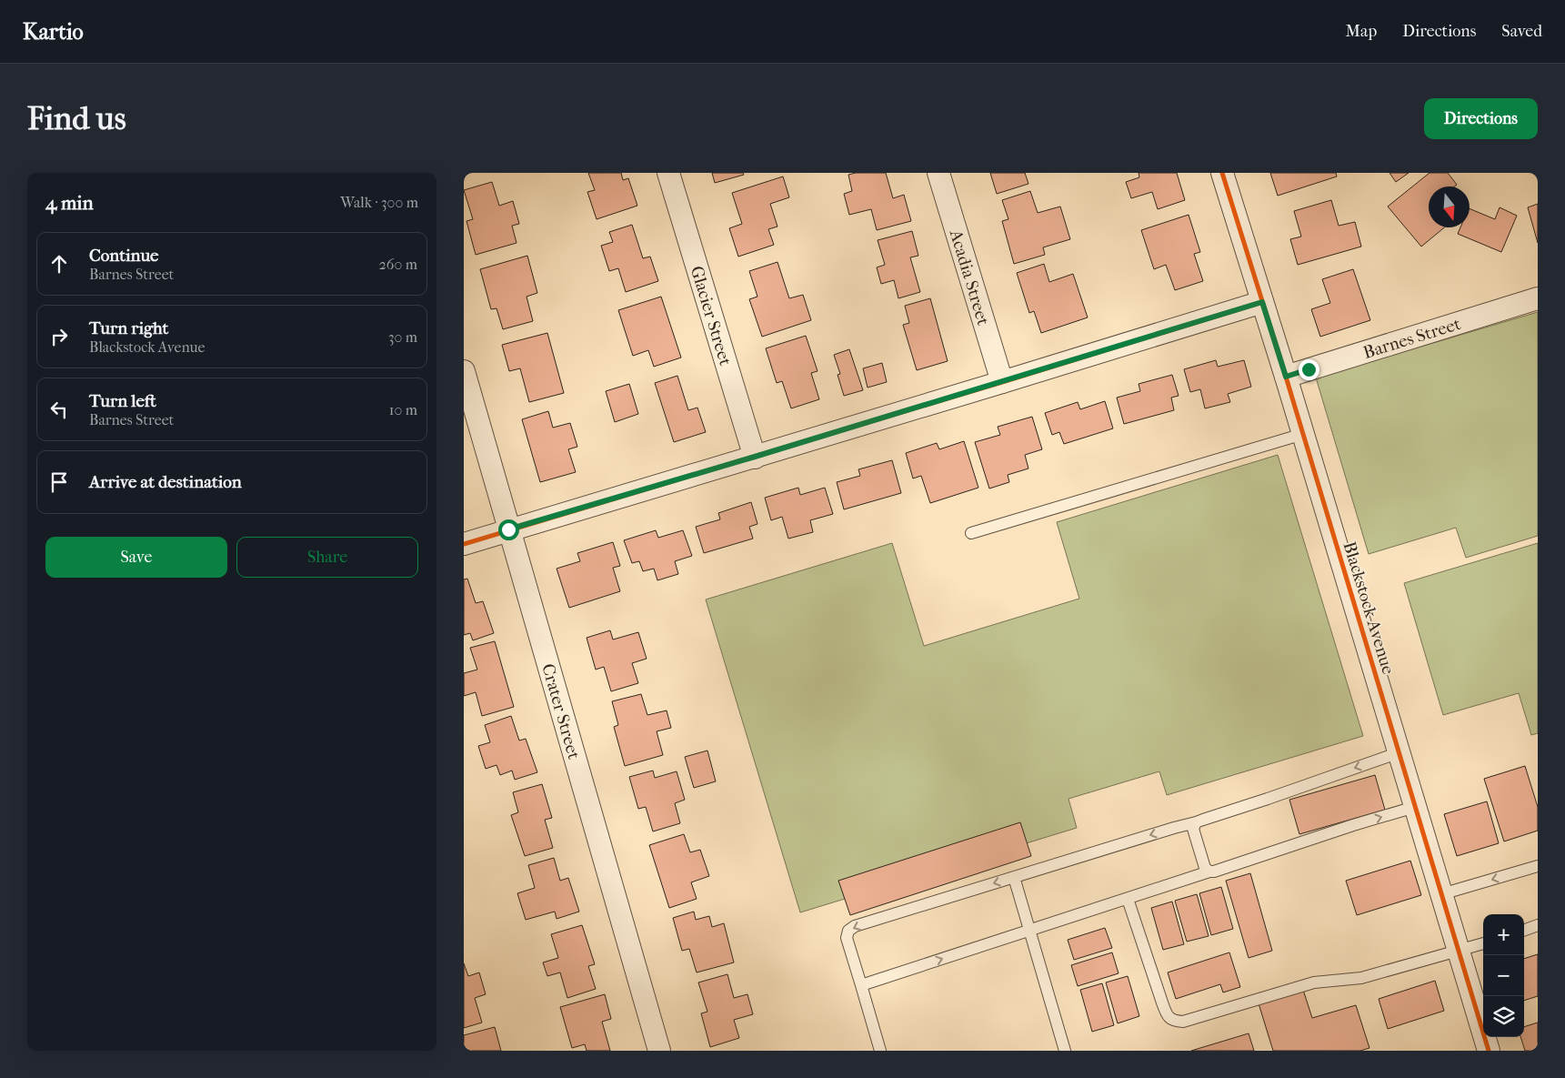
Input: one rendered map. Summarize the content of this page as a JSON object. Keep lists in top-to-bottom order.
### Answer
{
  "streets": {
    "street": [
      "Acadia Street",
      "Glacier Street",
      "Barnes Street",
      "Blackstock Avenue",
      "Crater Street"
    ]
  },
  "crossings": [
    ["Barnes Street", "Blackstock Avenue"]
  ],
  "north": "bottom",
  "page": {
    "header": "Kartio",
    "nav": ["Map", "Directions", "Saved"],
    "buttons": [
      "Directions",
      ["Save", "Share"]
    ],
    "title": "Find us",
    "heading": ["4 min", "Walk · 300 m"],
    "list": [
      ["Continue", "Barnes Street", "260 m"],
      ["Turn right", "Blackstock Avenue", "30 m"],
      ["Turn left", "Barnes Street", "10 m"],
      "Arrive at destination"
    ],
    "map_buttons": ["+", "−"]
  }
}
